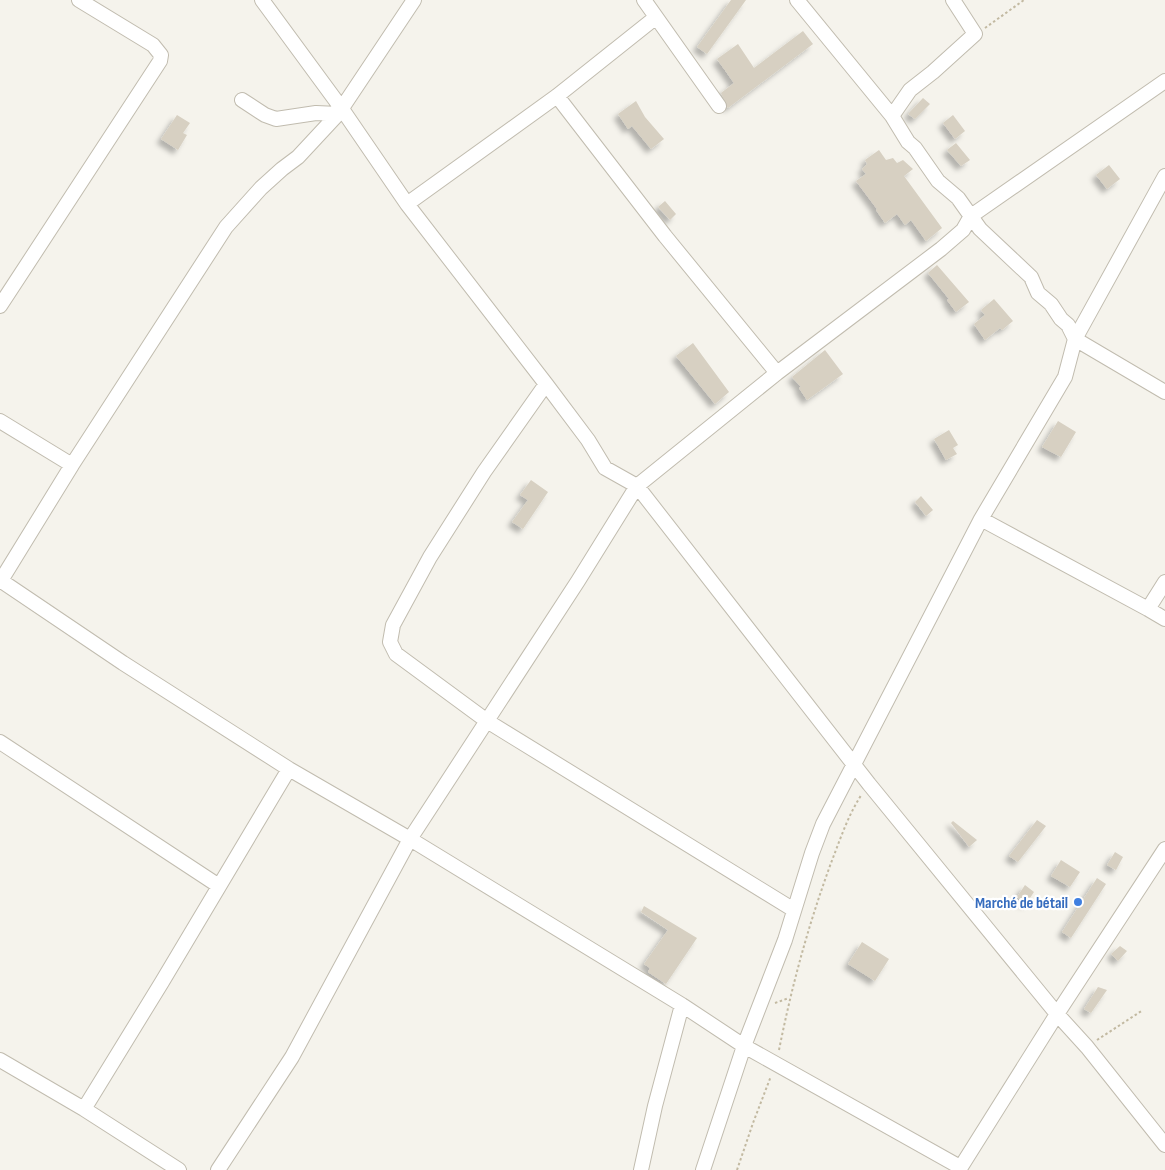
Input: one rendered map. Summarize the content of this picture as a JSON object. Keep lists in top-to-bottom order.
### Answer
{
  "places": ["Marché de bétail"]
}
